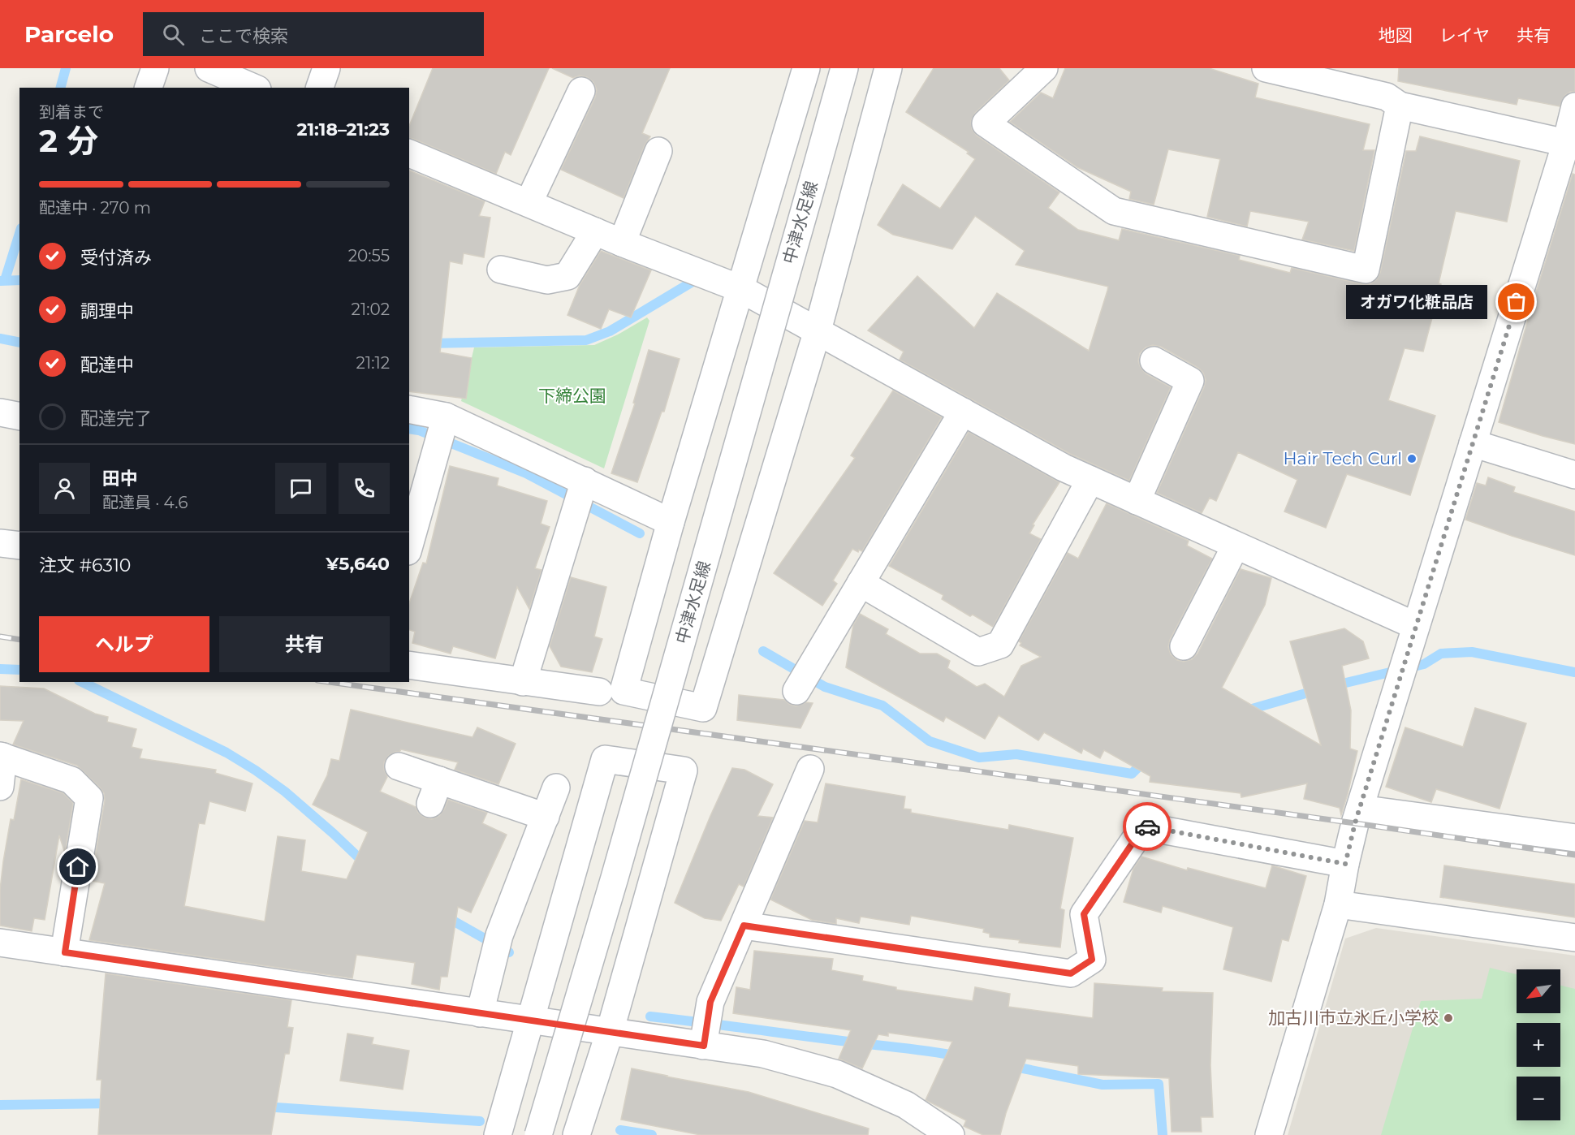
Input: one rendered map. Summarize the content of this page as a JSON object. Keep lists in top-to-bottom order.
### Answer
{
  "streets": {
    "street": ["中津水足線"]
  },
  "parks": ["下締公園"],
  "places": ["オガワ化粧品店", "Hair Tech Curl", "加古川市立氷丘小学校"],
  "north": "bottom left",
  "page": {
    "header": "Parcelo",
    "search": "ここで検索",
    "nav": ["地図", "レイヤ", "共有"],
    "heading": ["2 分", "到着まで", "21:18–21:23"],
    "panel": [
      "田中",
      "配達員 · 4.6",
      "注文 #6310",
      "¥5,640"
    ],
    "bar": "配達中 · 270 m",
    "list": [
      ["受付済み", "20:55"],
      ["調理中", "21:02"],
      ["配達中", "21:12"],
      "配達完了"
    ],
    "bubble": "オガワ化粧品店",
    "buttons": ["ヘルプ", "共有"],
    "map_buttons": ["+", "−"]
  }
}
